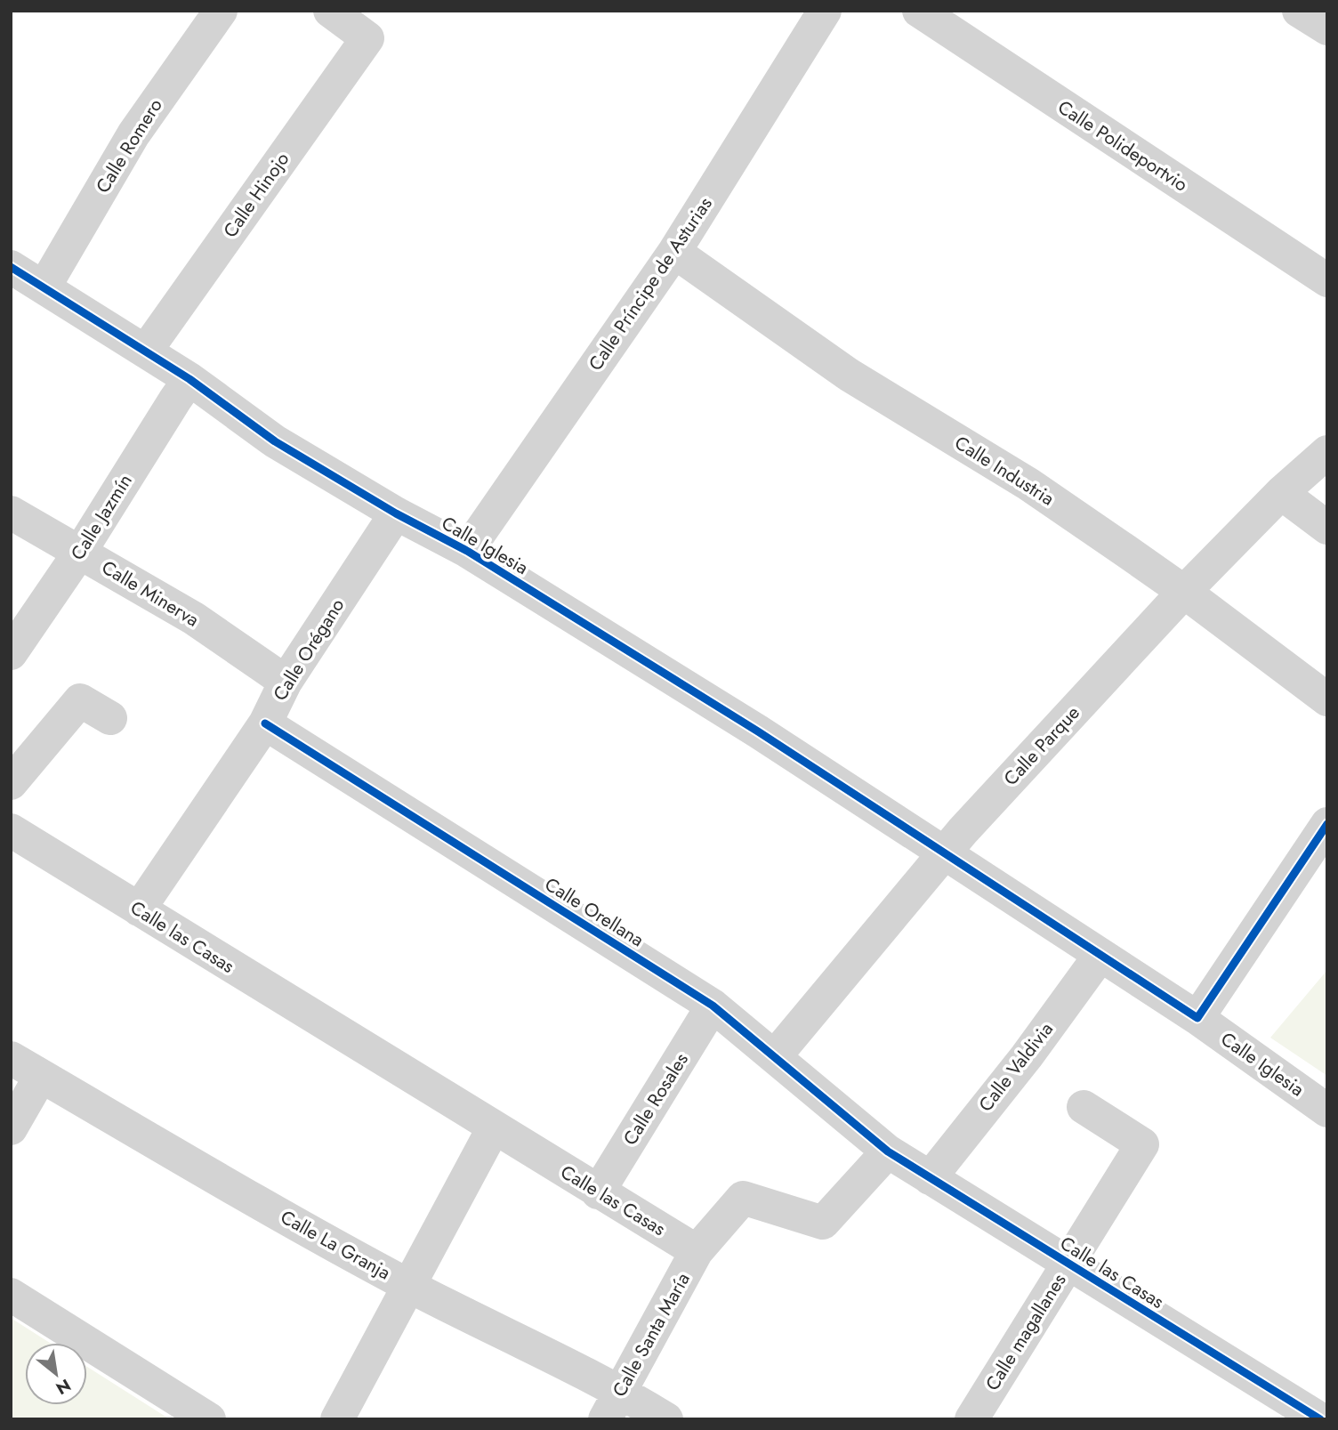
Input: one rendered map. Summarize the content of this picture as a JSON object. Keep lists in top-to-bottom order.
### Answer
{
  "streets": {
    "street": [
      "Calle Romero",
      "Calle Polideportvio",
      "Calle Hinojo",
      "Calle Príncipe de Asturias",
      "Calle Industria",
      "Calle Jazmín",
      "Calle Iglesia",
      "Calle Minerva",
      "Calle Orégano",
      "Calle Parque",
      "Calle Orellana",
      "Calle las Casas",
      "Calle Valdivia",
      "Calle Rosales",
      "Calle La Granja",
      "Calle magallanes",
      "Calle Santa María"
    ]
  },
  "crossings": [
    ["Calle Romero", "Calle Iglesia"],
    ["Calle Hinojo", "Calle Iglesia"],
    ["Calle Príncipe de Asturias", "Calle Industria"],
    ["Calle Príncipe de Asturias", "Calle Iglesia"],
    ["Calle Industria", "Calle Parque"],
    ["Calle Jazmín", "Calle Iglesia"],
    ["Calle Jazmín", "Calle Minerva"],
    ["Calle Iglesia", "Calle Orégano"],
    ["Calle Iglesia", "Calle Parque"],
    ["Calle Iglesia", "Calle Valdivia"],
    ["Calle Minerva", "Calle Orégano"],
    ["Calle Orégano", "Calle Orellana"],
    ["Calle Orégano", "Calle las Casas"],
    ["Calle Parque", "Calle Orellana"],
    ["Calle Orellana", "Calle las Casas"],
    ["Calle Orellana", "Calle Rosales"],
    ["Calle las Casas", "Calle Valdivia"],
    ["Calle las Casas", "Calle Rosales"],
    ["Calle las Casas", "Calle magallanes"],
    ["Calle las Casas", "Calle Santa María"],
    ["Calle La Granja", "Calle Santa María"]
  ],
  "north": "bottom right"
}
